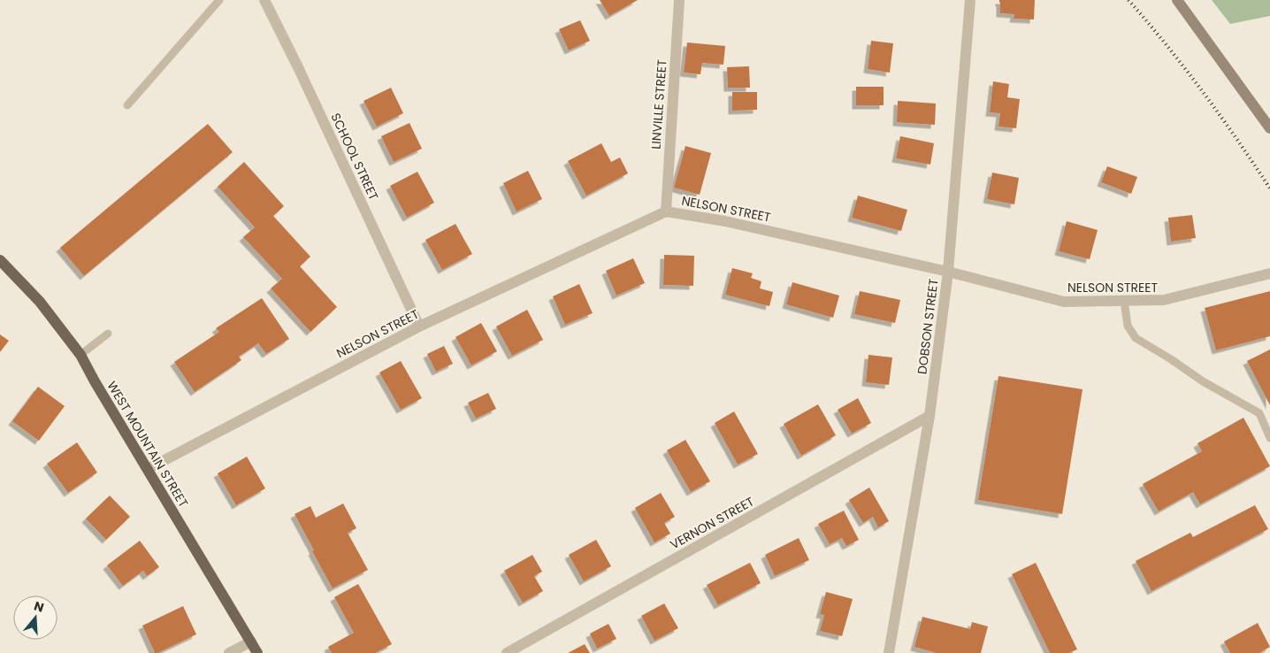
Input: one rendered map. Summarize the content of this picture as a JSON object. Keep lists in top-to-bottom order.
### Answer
{
  "streets": {
    "main road": ["WEST MOUNTAIN STREET"],
    "street": [
      "LINVILLE STREET",
      "SCHOOL STREET",
      "NELSON STREET",
      "DOBSON STREET",
      "VERNON STREET"
    ]
  },
  "crossings": [
    ["LINVILLE STREET", "NELSON STREET"],
    ["SCHOOL STREET", "NELSON STREET"],
    ["NELSON STREET", "DOBSON STREET"],
    ["NELSON STREET", "WEST MOUNTAIN STREET"],
    ["DOBSON STREET", "VERNON STREET"]
  ],
  "north": "top"
}
